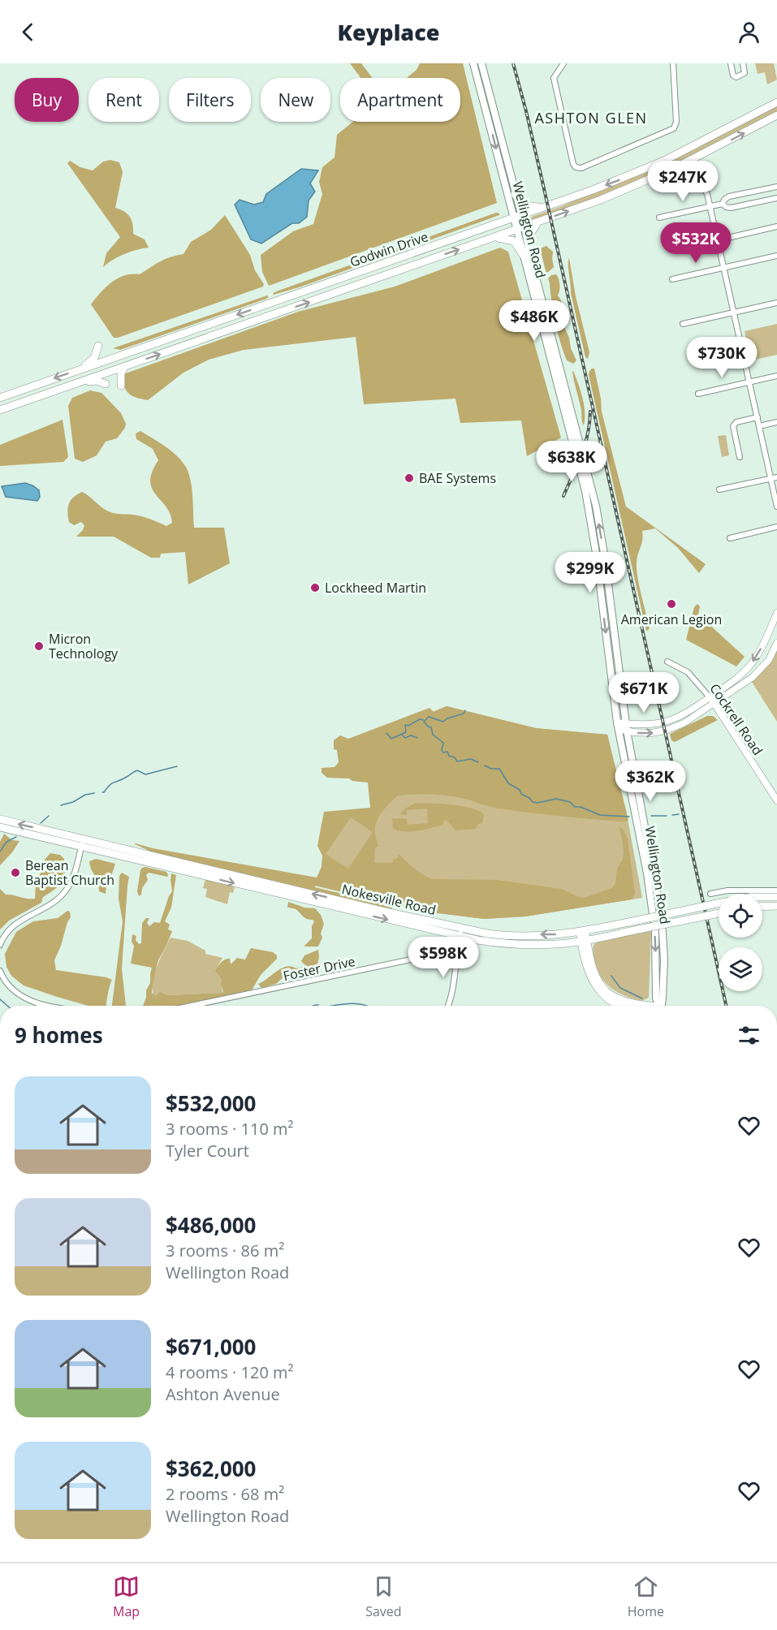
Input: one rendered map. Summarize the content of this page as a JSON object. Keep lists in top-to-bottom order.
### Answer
{
  "streets": {
    "main road": ["Wellington Road", "Godwin Drive", "Nokesville Road"],
    "street": ["Cockrell Road", "Foster Drive"]
  },
  "crossings": [
    ["Wellington Road", "Godwin Drive"]
  ],
  "districts": ["ASHTON GLEN"],
  "places": [
    "BAE Systems",
    "Lockheed Martin",
    "American Legion",
    "Micron Technology",
    "Berean Baptist Church"
  ],
  "page": {
    "header": "Keyplace",
    "chip": [
      "Buy",
      "Rent",
      "Filters",
      "New",
      "Apartment"
    ],
    "price": [
      "$247K",
      "$532K",
      "$486K",
      "$730K",
      "$638K",
      "$299K",
      "$671K",
      "$362K",
      "$598K"
    ],
    "heading": "9 homes",
    "list": [
      {
        "name": "$532,000",
        "note": "3 rooms · 110 m² · Tyler Court"
      },
      {
        "name": "$486,000",
        "note": "3 rooms · 86 m² · Wellington Road"
      },
      {
        "name": "$671,000",
        "note": "4 rooms · 120 m² · Ashton Avenue"
      },
      {
        "name": "$362,000",
        "note": "2 rooms · 68 m² · Wellington Road"
      }
    ],
    "tabs": ["Map", "Saved", "Home"]
  }
}
